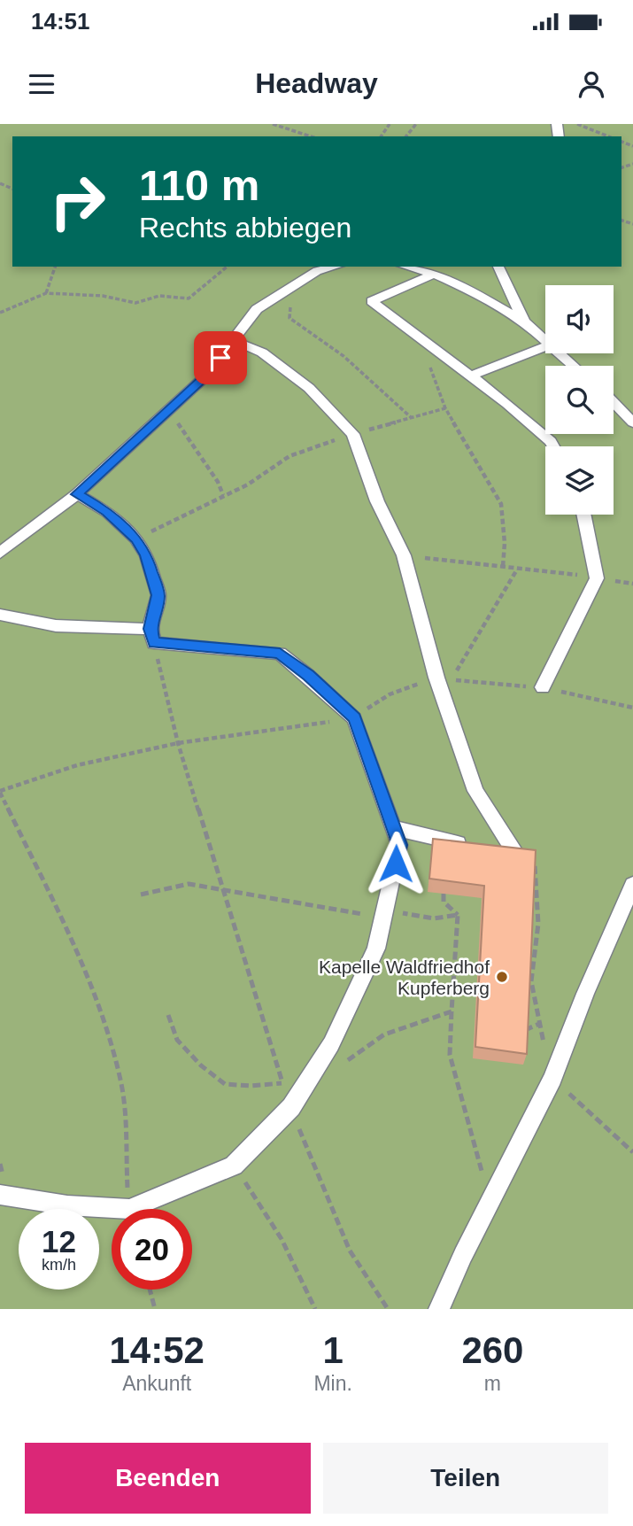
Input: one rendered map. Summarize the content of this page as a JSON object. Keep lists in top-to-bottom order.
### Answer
{
  "places": ["Kapelle Waldfriedhof Kupferberg"],
  "page": {
    "status": "14:51",
    "header": "Headway",
    "turn": ["110 m", "Rechts abbiegen"],
    "speed": "12 km/h",
    "limit": "20",
    "eta": [
      "14:52",
      "Ankunft",
      "1",
      "Min.",
      "260",
      "m"
    ],
    "buttons": ["Beenden", "Teilen"]
  }
}
